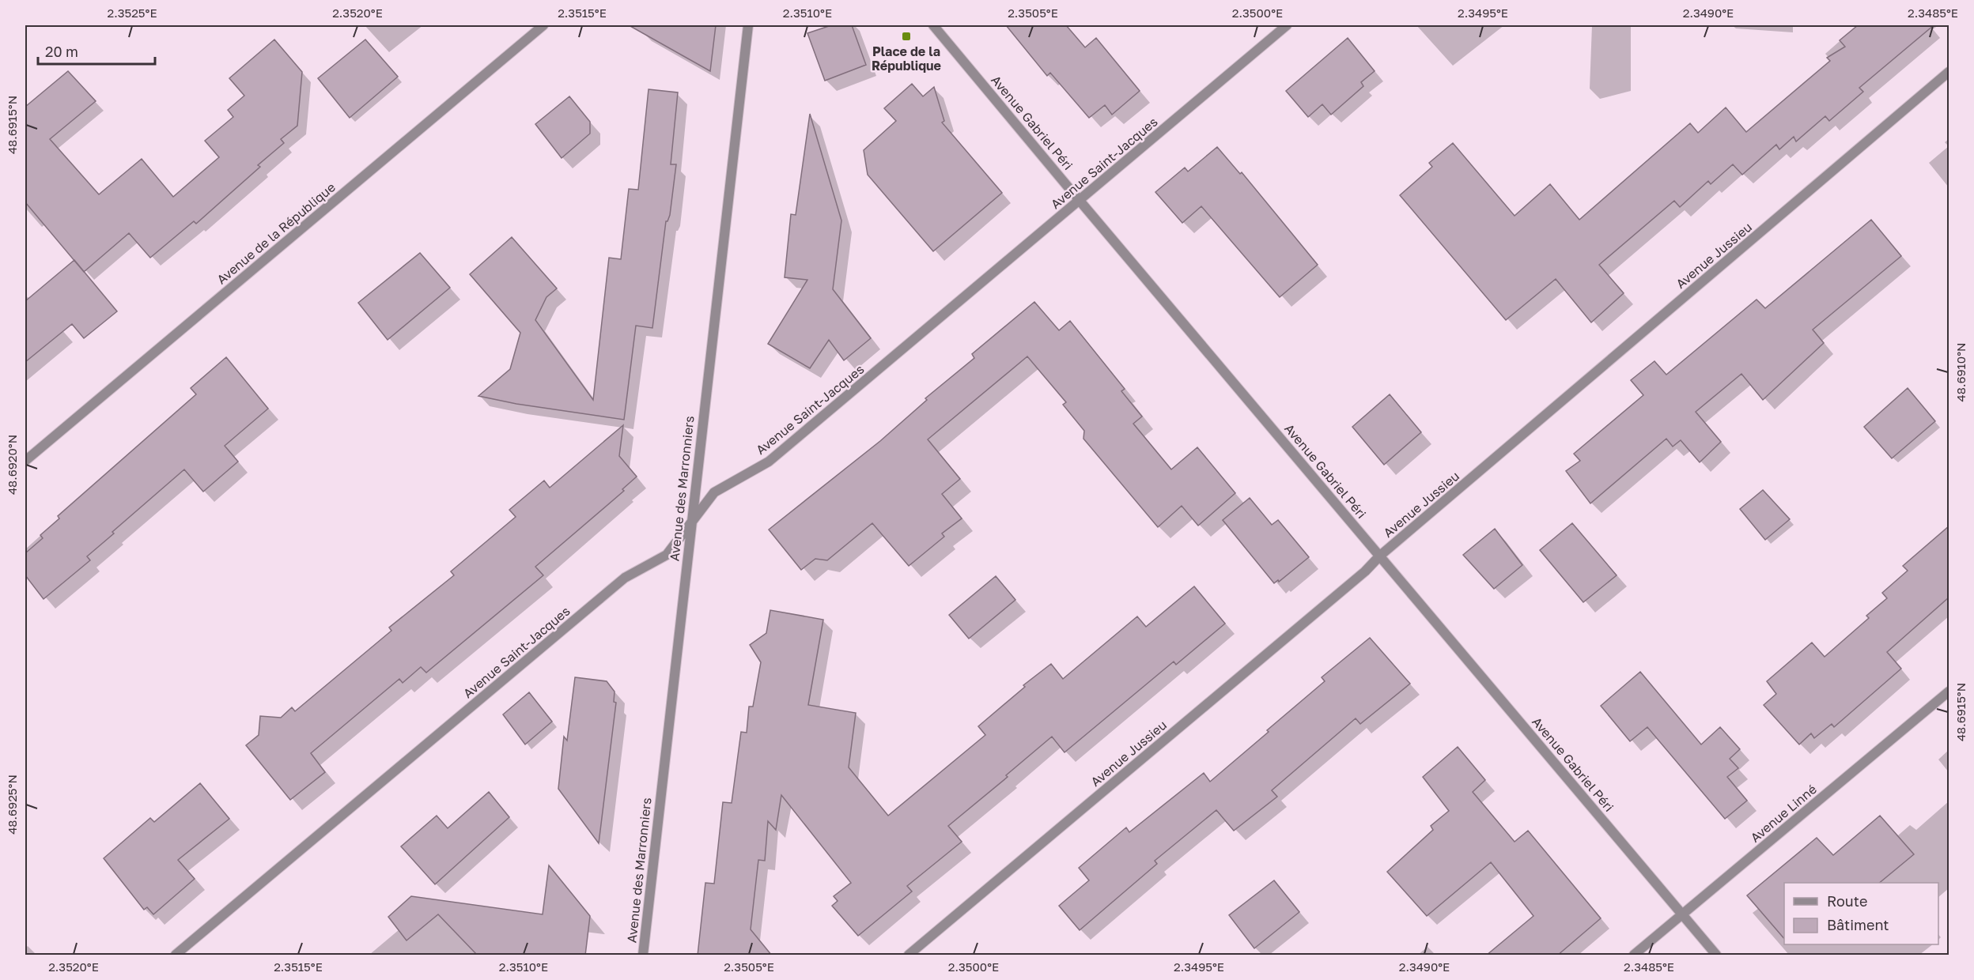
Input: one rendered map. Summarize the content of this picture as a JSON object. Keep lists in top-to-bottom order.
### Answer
{
  "streets": {
    "street": [
      "Avenue Gabriel Péri",
      "Avenue Saint-Jacques",
      "Avenue de la République",
      "Avenue Jussieu",
      "Avenue des Marronniers",
      "Avenue Linné"
    ]
  },
  "crossings": [
    ["Avenue Gabriel Péri", "Avenue Saint-Jacques"],
    ["Avenue Gabriel Péri", "Avenue Jussieu"],
    ["Avenue Gabriel Péri", "Avenue Linné"],
    ["Avenue Saint-Jacques", "Avenue des Marronniers"]
  ],
  "places": {
    "transit": ["Place de la République"]
  },
  "legend": ["Route", "Bâtiment"],
  "scale_bar": "20 m",
  "coordinates": [
    "2.3525°E",
    "2.3520°E",
    "2.3515°E",
    "2.3510°E",
    "2.3505°E",
    "2.3500°E",
    "2.3495°E",
    "2.3490°E",
    "2.3485°E",
    "48.6915°N",
    "48.6910°N",
    "48.6920°N",
    "48.6925°N"
  ]
}
